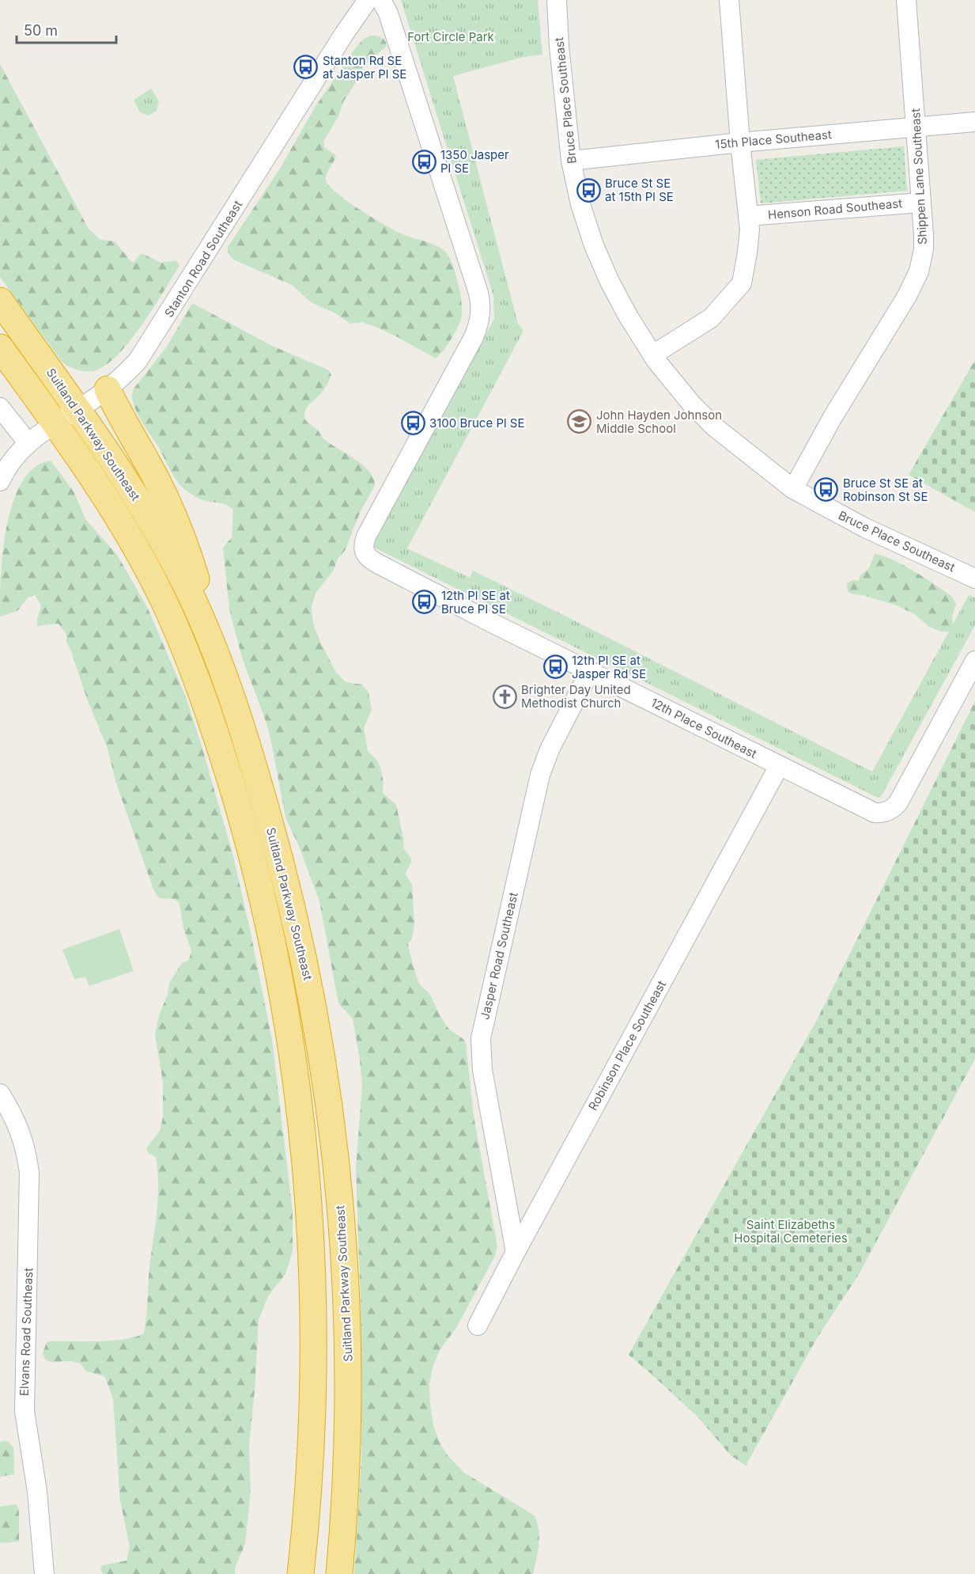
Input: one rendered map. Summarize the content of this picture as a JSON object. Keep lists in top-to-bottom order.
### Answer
{
  "streets": {
    "highway": ["Suitland Parkway Southeast"],
    "street": [
      "Bruce Place Southeast",
      "15th Place Southeast",
      "Shippen Lane Southeast",
      "Henson Road Southeast",
      "Stanton Road Southeast",
      "12th Place Southeast",
      "Jasper Road Southeast",
      "Robinson Place Southeast",
      "Elvans Road Southeast"
    ]
  },
  "crossings": [
    ["Bruce Place Southeast", "15th Place Southeast"],
    ["Bruce Place Southeast", "Shippen Lane Southeast"],
    ["15th Place Southeast", "Shippen Lane Southeast"],
    ["Shippen Lane Southeast", "Henson Road Southeast"],
    ["Stanton Road Southeast", "Suitland Parkway Southeast"],
    ["12th Place Southeast", "Jasper Road Southeast"],
    ["12th Place Southeast", "Robinson Place Southeast"],
    ["Jasper Road Southeast", "Robinson Place Southeast"]
  ],
  "parks": ["Fort Circle Park", "Saint Elizabeths Hospital Cemeteries"],
  "places": {
    "bus stop": [
      "Stanton Rd SE at Jasper Pl SE",
      "1350 Jasper Pl SE",
      "Bruce St SE at 15th Pl SE",
      "3100 Bruce Pl SE",
      "Bruce St SE at Robinson St SE",
      "12th Pl SE at Bruce Pl SE",
      "12th Pl SE at Jasper Rd SE"
    ],
    "school or university": ["John Hayden Johnson Middle School"],
    "church": ["Brighter Day United Methodist Church"]
  },
  "scale_bar": "50 m"
}
